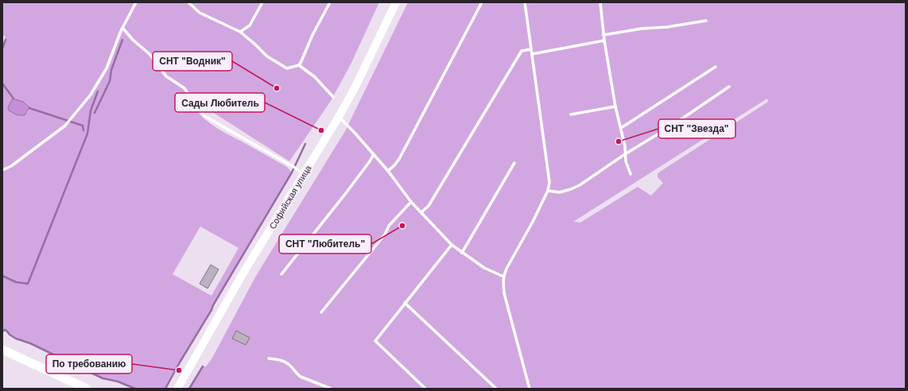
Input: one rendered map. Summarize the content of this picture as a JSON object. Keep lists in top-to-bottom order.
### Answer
{
  "streets": {
    "main road": ["Софийская улица"]
  },
  "places": [
    "СНТ \"Водник\"",
    "Сады Любитель",
    "СНТ \"Звезда\"",
    "СНТ \"Любитель\"",
    "По требованию"
  ]
}
